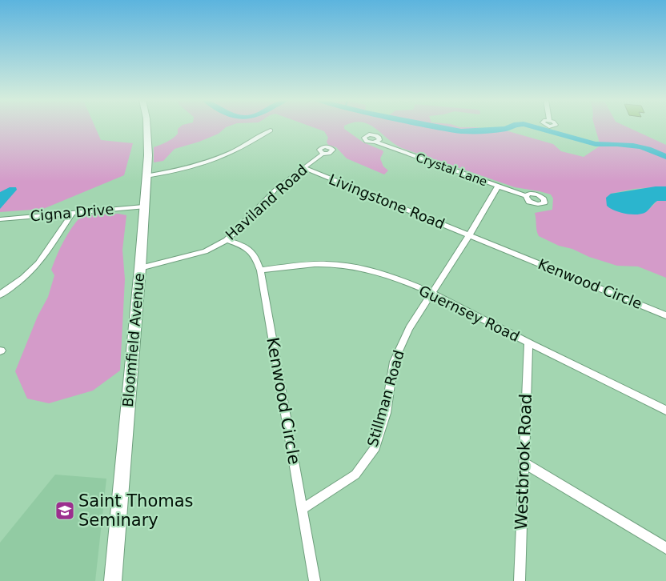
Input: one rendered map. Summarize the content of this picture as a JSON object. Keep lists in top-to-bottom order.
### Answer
{
  "streets": {
    "main road": ["Bloomfield Avenue"],
    "street": [
      "Crystal Lane",
      "Livingstone Road",
      "Haviland Road",
      "Cigna Drive",
      "Kenwood Circle",
      "Guernsey Road",
      "Stillman Road",
      "Westbrook Road"
    ]
  },
  "crossings": [
    ["Crystal Lane", "Stillman Road"],
    ["Livingstone Road", "Haviland Road"],
    ["Livingstone Road", "Kenwood Circle"],
    ["Livingstone Road", "Stillman Road"],
    ["Haviland Road", "Kenwood Circle"],
    ["Haviland Road", "Bloomfield Avenue"],
    ["Cigna Drive", "Bloomfield Avenue"],
    ["Kenwood Circle", "Guernsey Road"],
    ["Kenwood Circle", "Stillman Road"],
    ["Guernsey Road", "Stillman Road"],
    ["Guernsey Road", "Westbrook Road"]
  ],
  "places": {
    "school or university": ["Saint Thomas Seminary"]
  }
}
